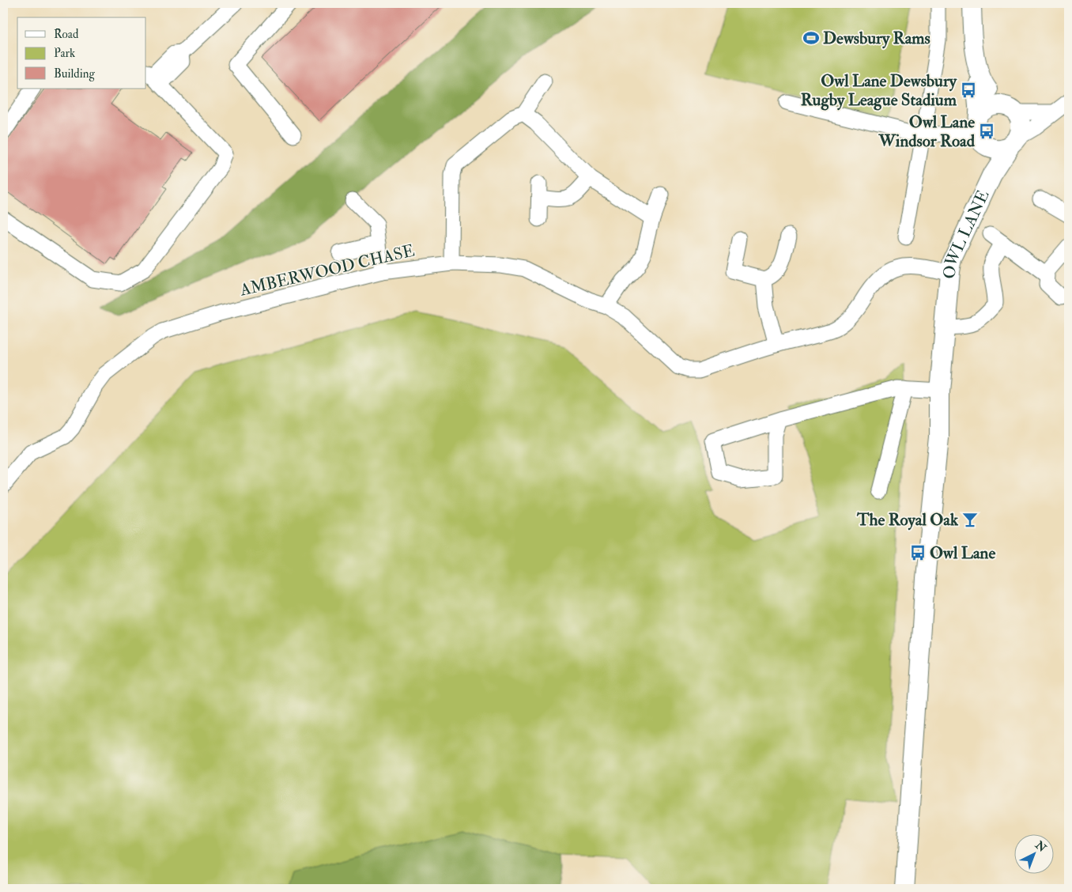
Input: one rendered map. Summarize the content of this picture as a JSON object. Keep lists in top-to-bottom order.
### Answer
{
  "streets": {
    "main road": ["OWL LANE"],
    "street": ["AMBERWOOD CHASE"]
  },
  "crossings": [
    ["OWL LANE", "AMBERWOOD CHASE"]
  ],
  "places": {
    "sports": ["Dewsbury Rams"],
    "bus stop": ["Owl Lane Dewsbury Rugby League Stadium", "Owl Lane Windsor Road", "Owl Lane"],
    "bar": ["The Royal Oak"]
  },
  "legend": ["Road", "Park", "Building"],
  "north": "top right"
}
